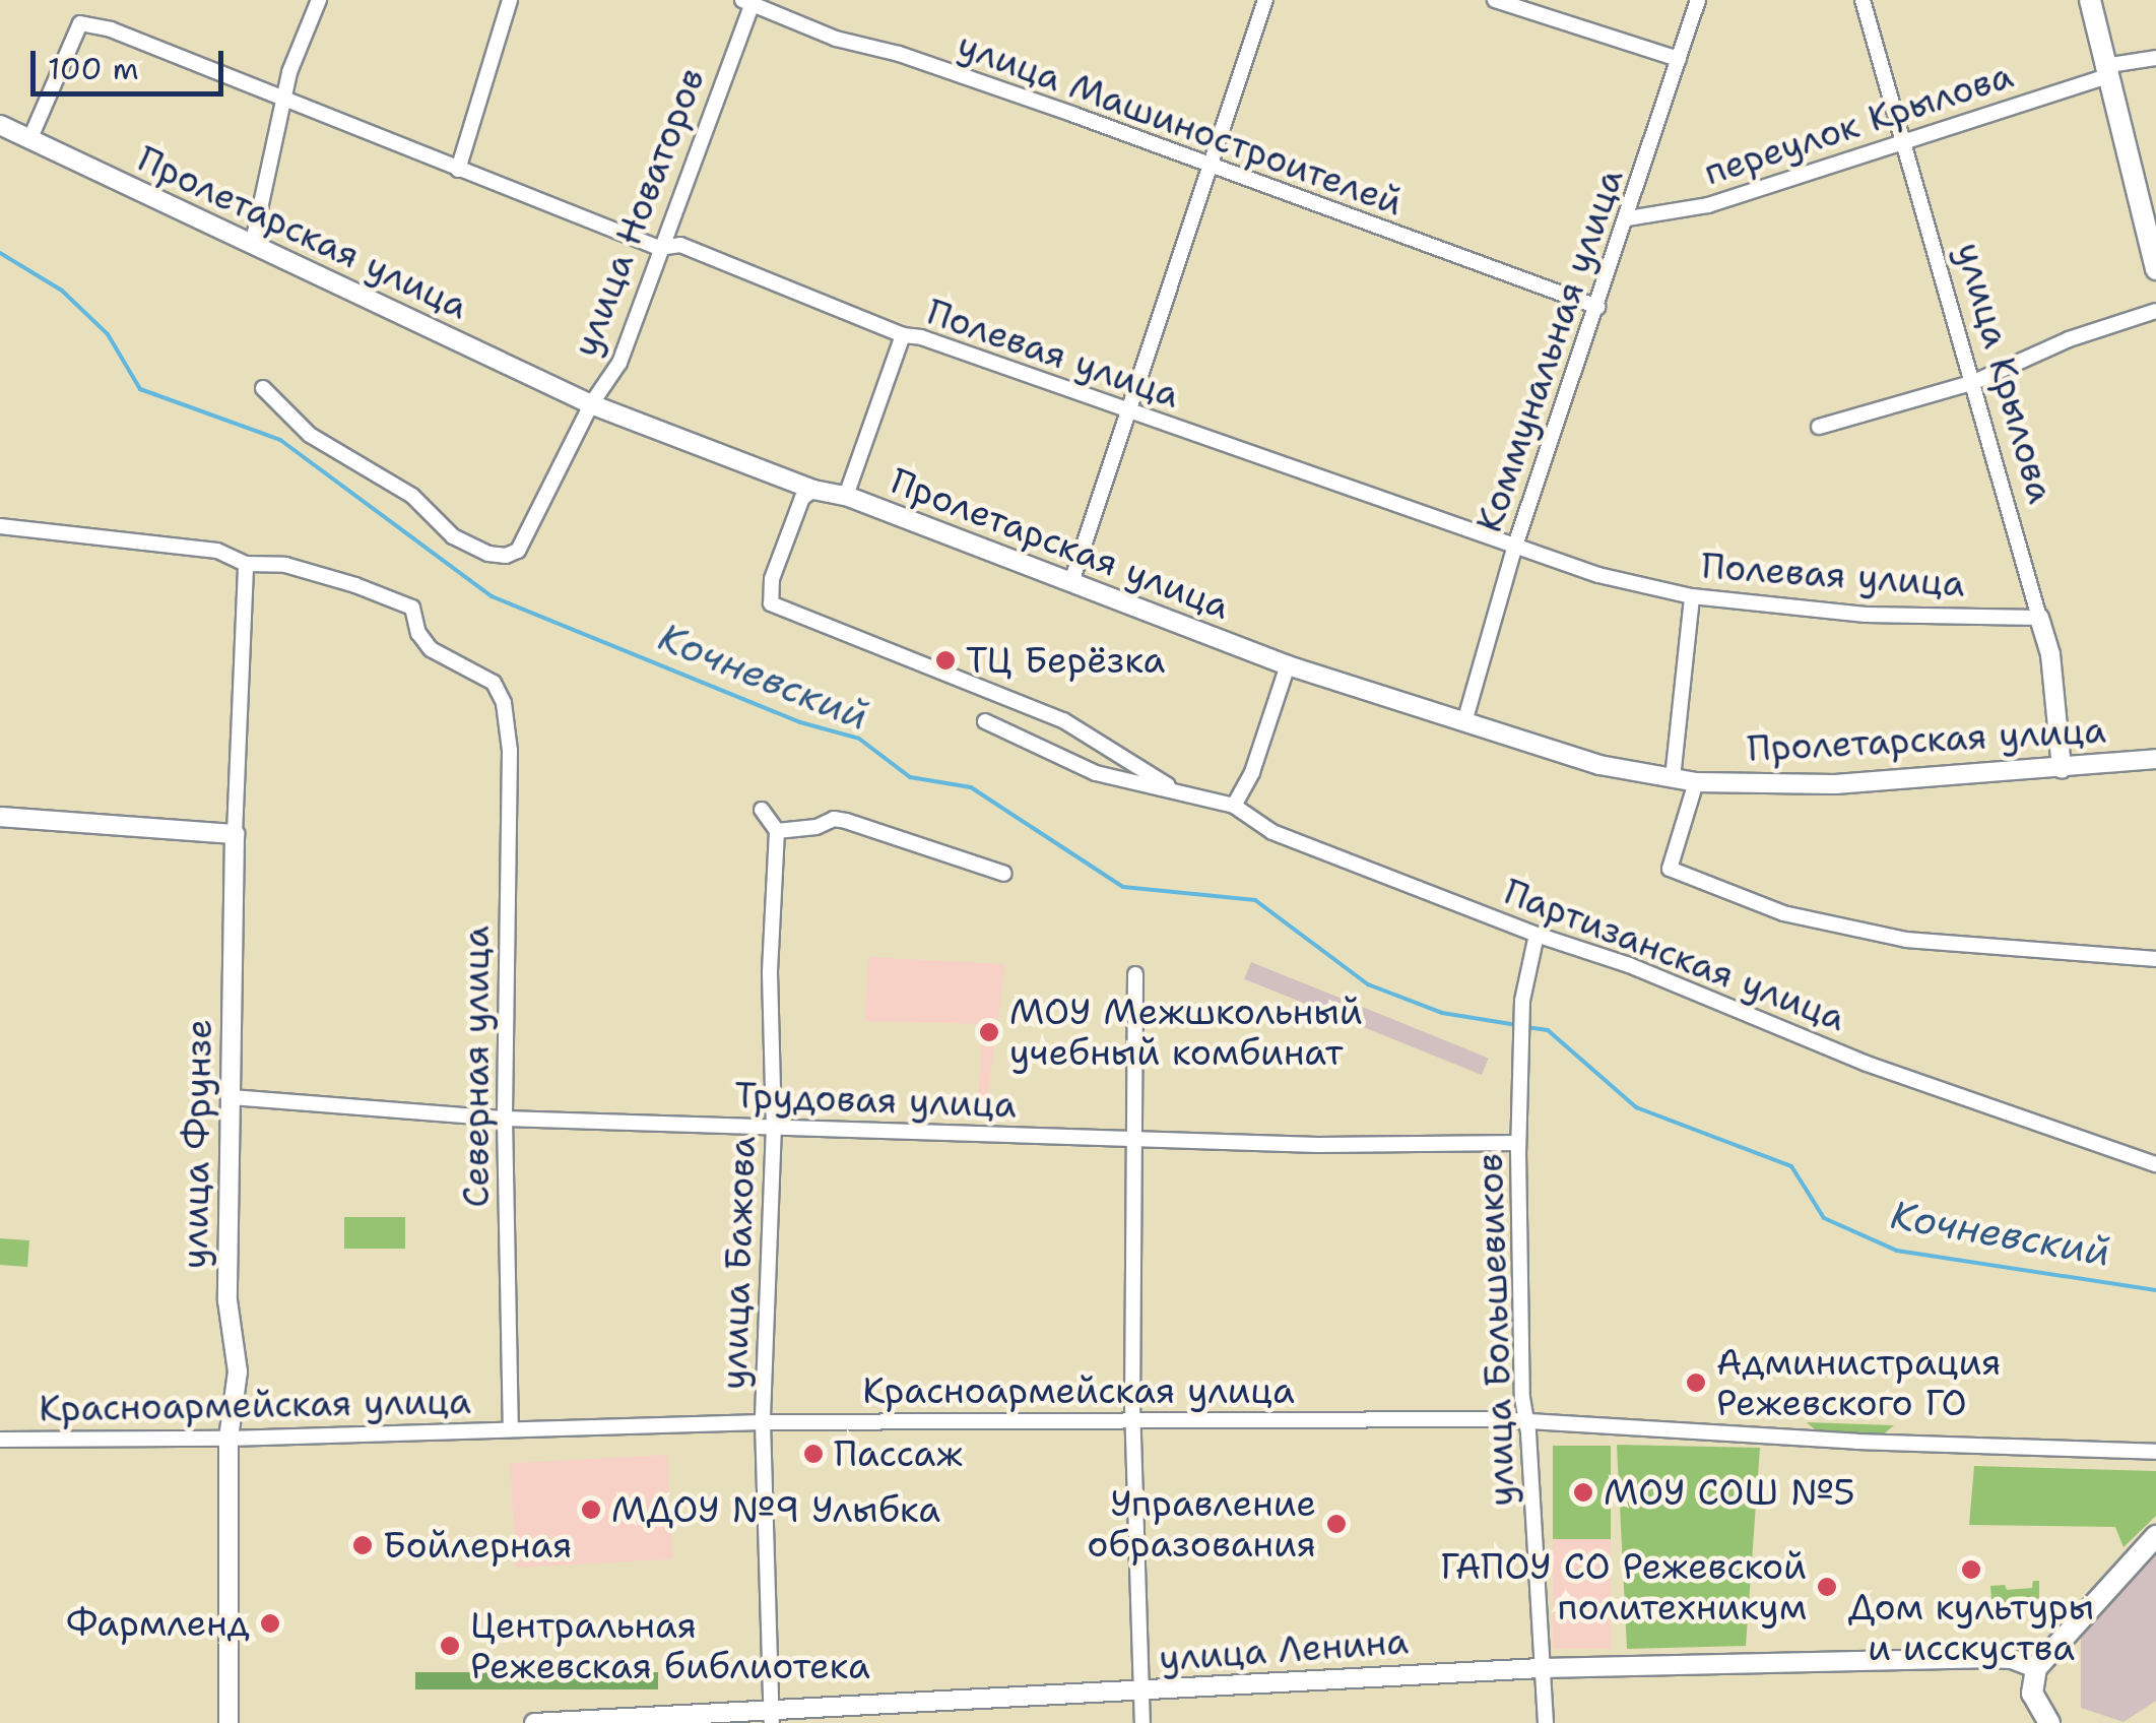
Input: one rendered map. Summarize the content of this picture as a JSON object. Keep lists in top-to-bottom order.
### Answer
{
  "streets": {
    "street": [
      "улица Машиностроителей",
      "переулок Крылова",
      "улица Новаторов",
      "Пролетарская улица",
      "Коммунальная улица",
      "Полевая улица",
      "улица Крылова",
      "Партизанская улица",
      "Северная улица",
      "Трудовая улица",
      "улица Фрунзе",
      "улица Бажова",
      "улица Большевиков",
      "Красноармейская улица",
      "улица Ленина"
    ]
  },
  "crossings": [
    ["улица Машиностроителей", "улица Новаторов"],
    ["улица Машиностроителей", "Коммунальная улица"],
    ["переулок Крылова", "Коммунальная улица"],
    ["переулок Крылова", "улица Крылова"],
    ["улица Новаторов", "Пролетарская улица"],
    ["улица Новаторов", "Полевая улица"],
    ["Пролетарская улица", "Коммунальная улица"],
    ["Пролетарская улица", "Полевая улица"],
    ["Пролетарская улица", "улица Крылова"],
    ["Пролетарская улица", "Партизанская улица"],
    ["Коммунальная улица", "Полевая улица"],
    ["Полевая улица", "улица Крылова"],
    ["Партизанская улица", "улица Большевиков"],
    ["Северная улица", "Трудовая улица"],
    ["Северная улица", "улица Фрунзе"],
    ["Северная улица", "Красноармейская улица"],
    ["Трудовая улица", "улица Фрунзе"],
    ["Трудовая улица", "улица Бажова"],
    ["Трудовая улица", "улица Большевиков"],
    ["улица Фрунзе", "Красноармейская улица"],
    ["улица Бажова", "Красноармейская улица"],
    ["улица Бажова", "улица Ленина"],
    ["улица Большевиков", "Красноармейская улица"],
    ["улица Большевиков", "улица Ленина"]
  ],
  "water": ["Кочневский"],
  "places": [
    "ТЦ Берёзка",
    "МОУ Межшкольный учебный комбинат",
    "Администрация Режевского ГО",
    "Пассаж",
    "МОУ СОШ №5",
    "МДОУ №9 Улыбка",
    "Управление образования",
    "Бойлерная",
    "Дом культуры и исскуства",
    "ГАПОУ СО Режевской политехникум",
    "Фармленд",
    "Центральная Режевская библиотека"
  ],
  "scale_bar": "100 m"
}
